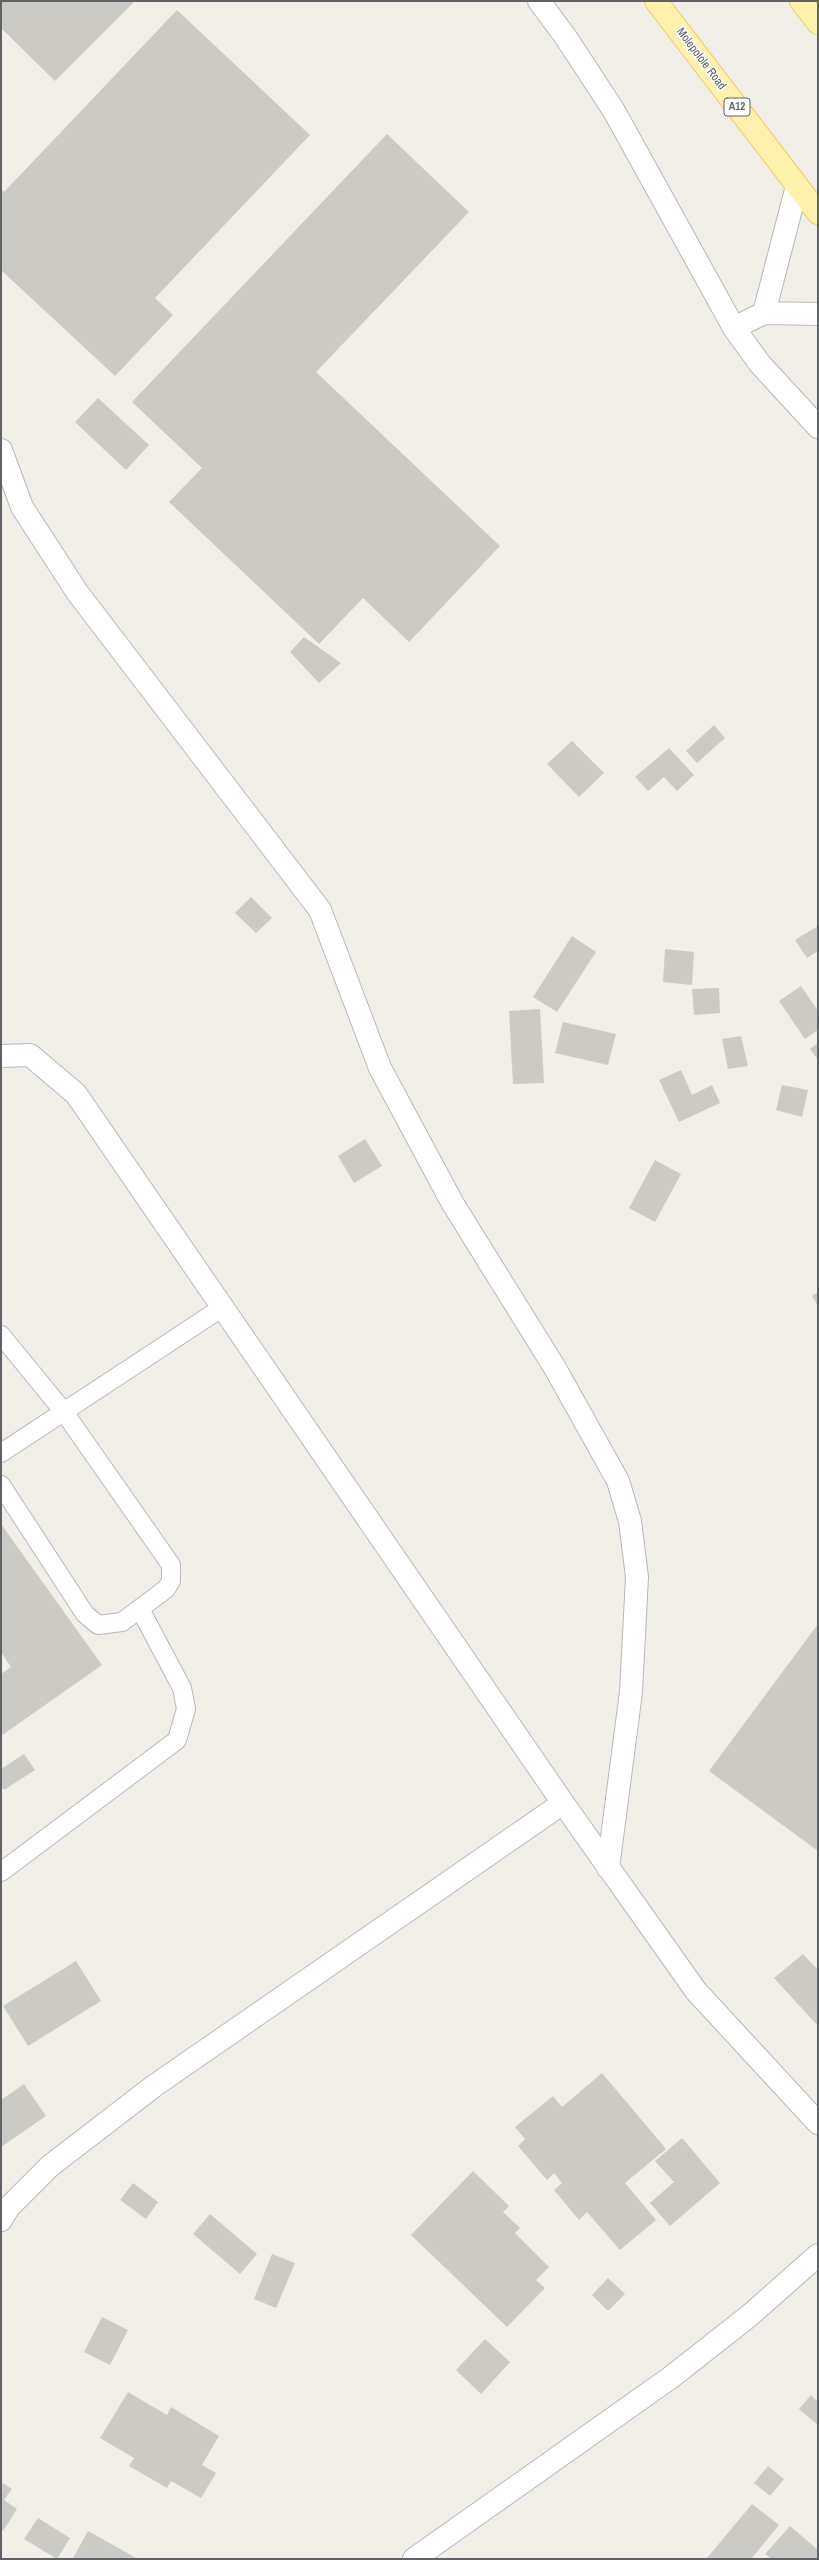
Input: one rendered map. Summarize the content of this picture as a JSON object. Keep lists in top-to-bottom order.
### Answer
{
  "streets": {
    "main road": ["Molepolole Road", "A12"]
  }
}
